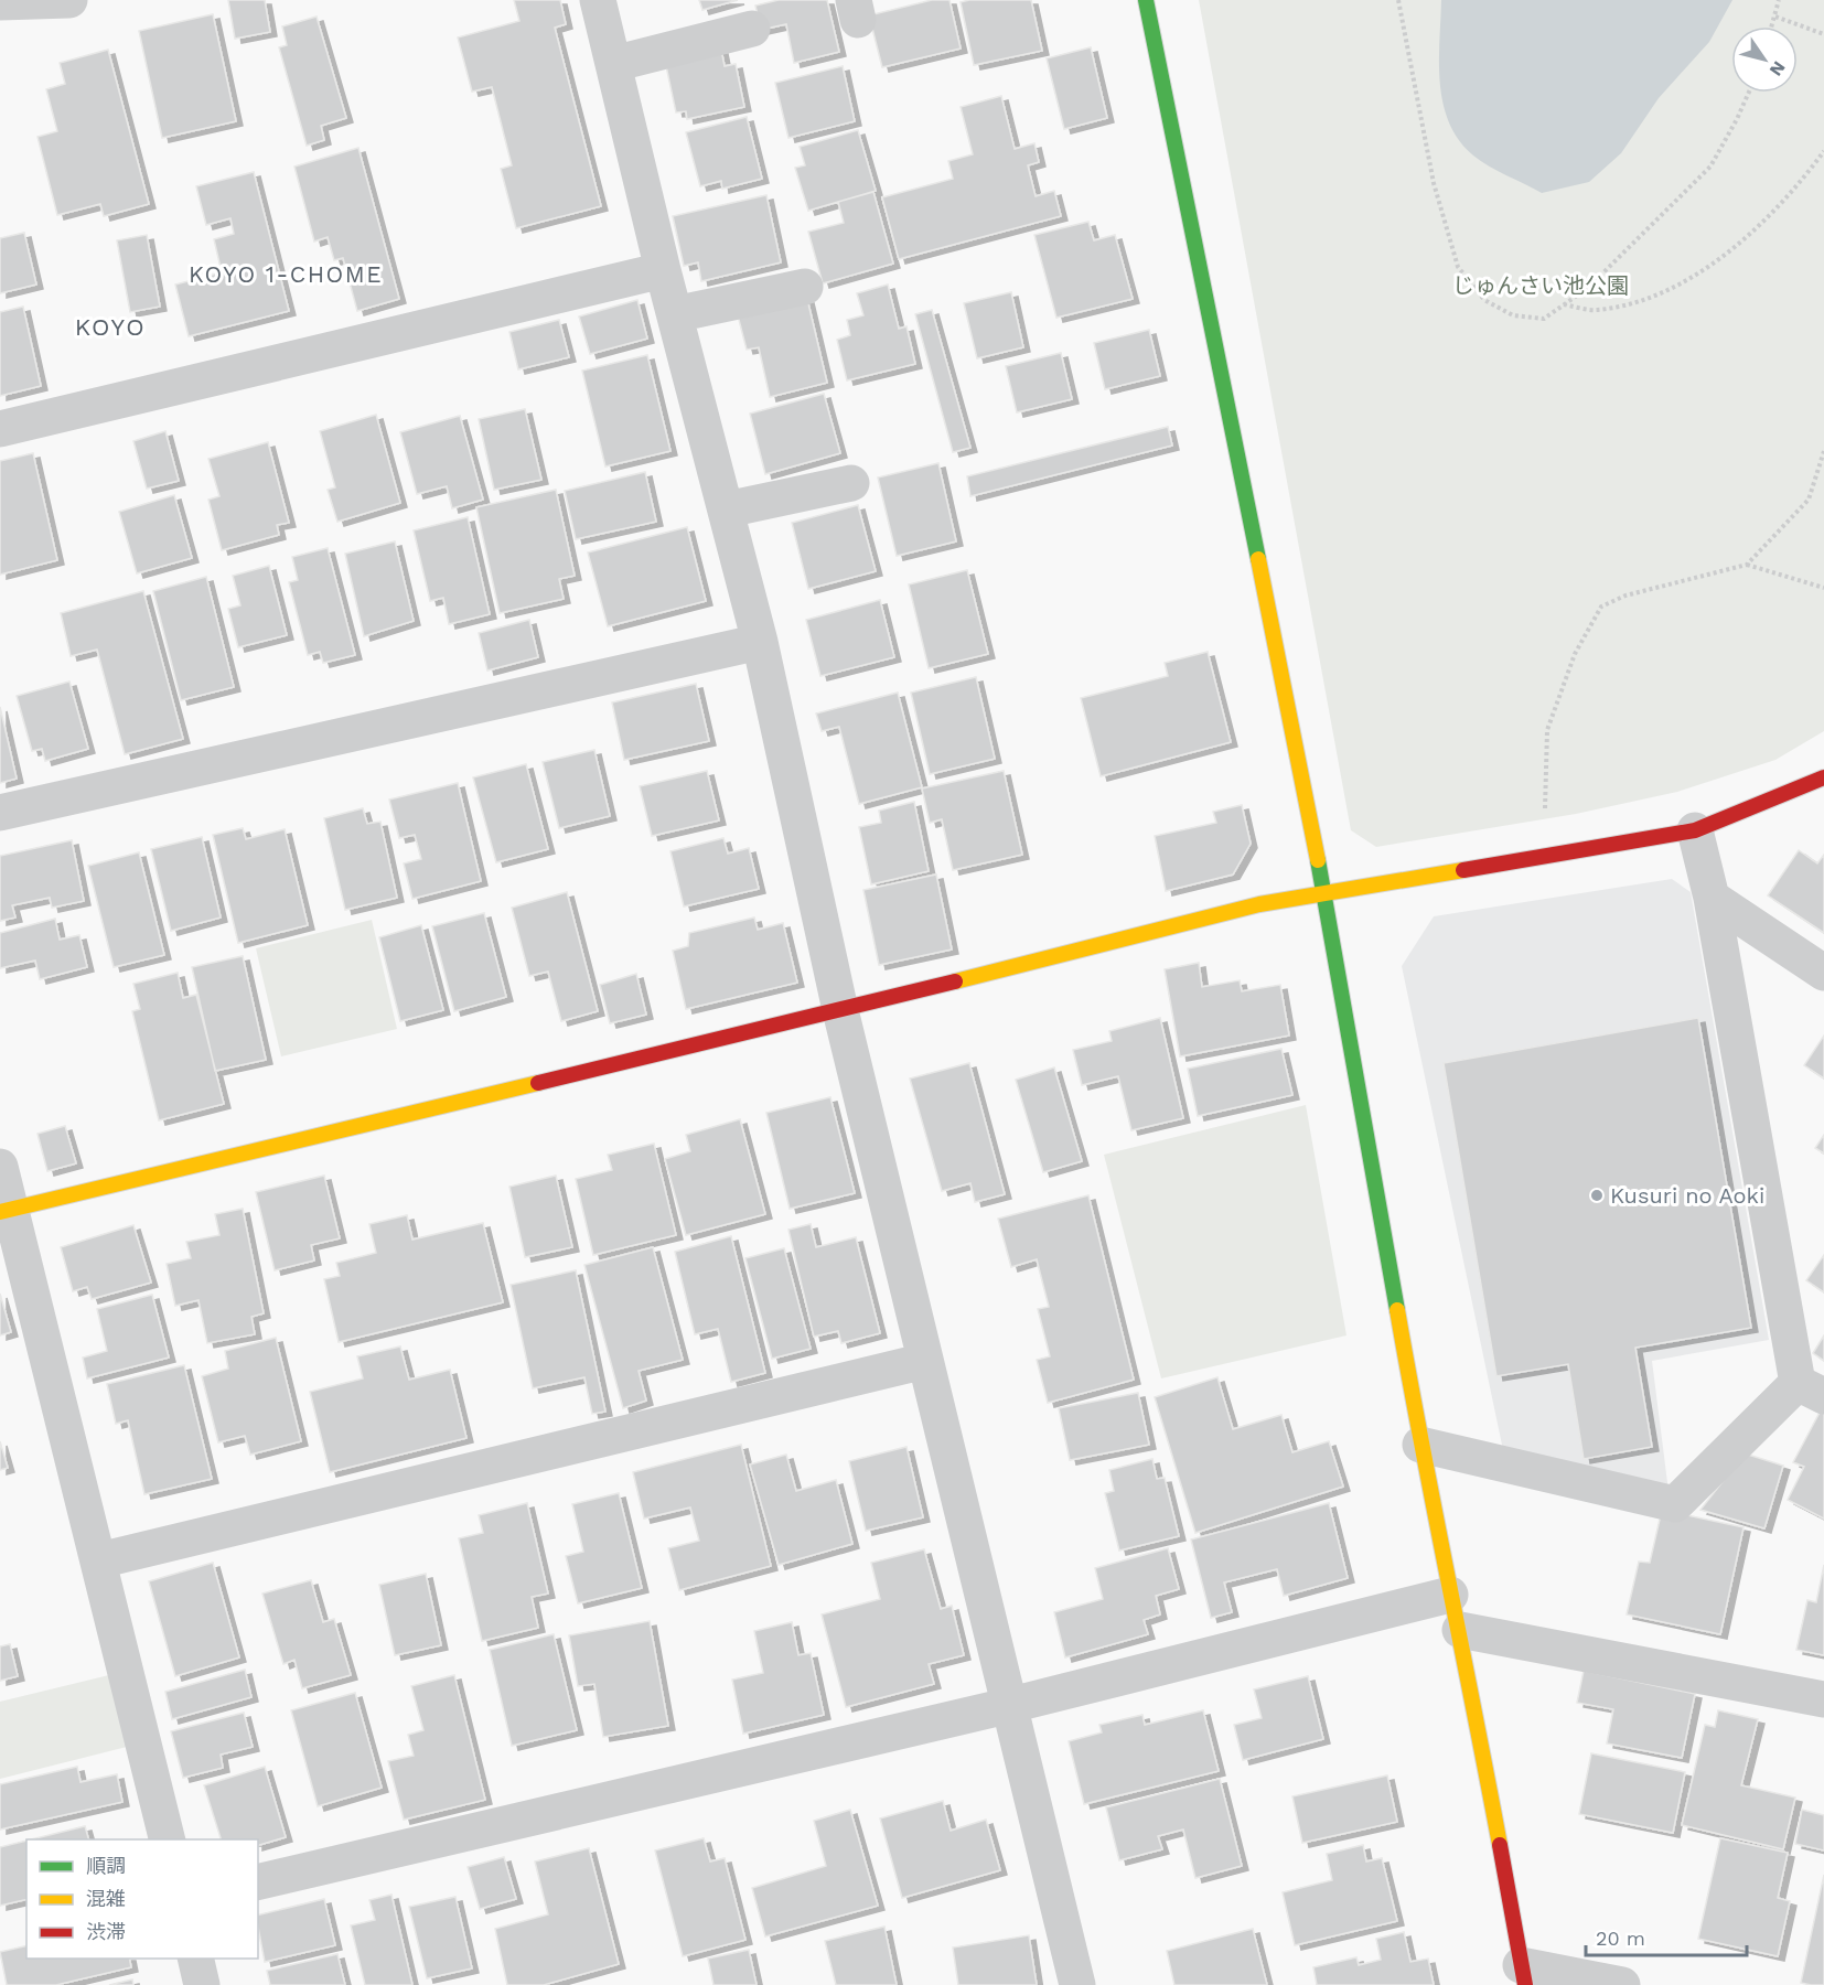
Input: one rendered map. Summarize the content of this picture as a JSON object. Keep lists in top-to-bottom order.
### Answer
{
  "districts": ["KOYO 1-CHOME", "KOYO"],
  "parks": ["じゅんさい池公園"],
  "places": ["Kusuri no Aoki"],
  "legend": ["順調", "混雑", "渋滞"],
  "scale_bar": "20 m",
  "north": "bottom right"
}
